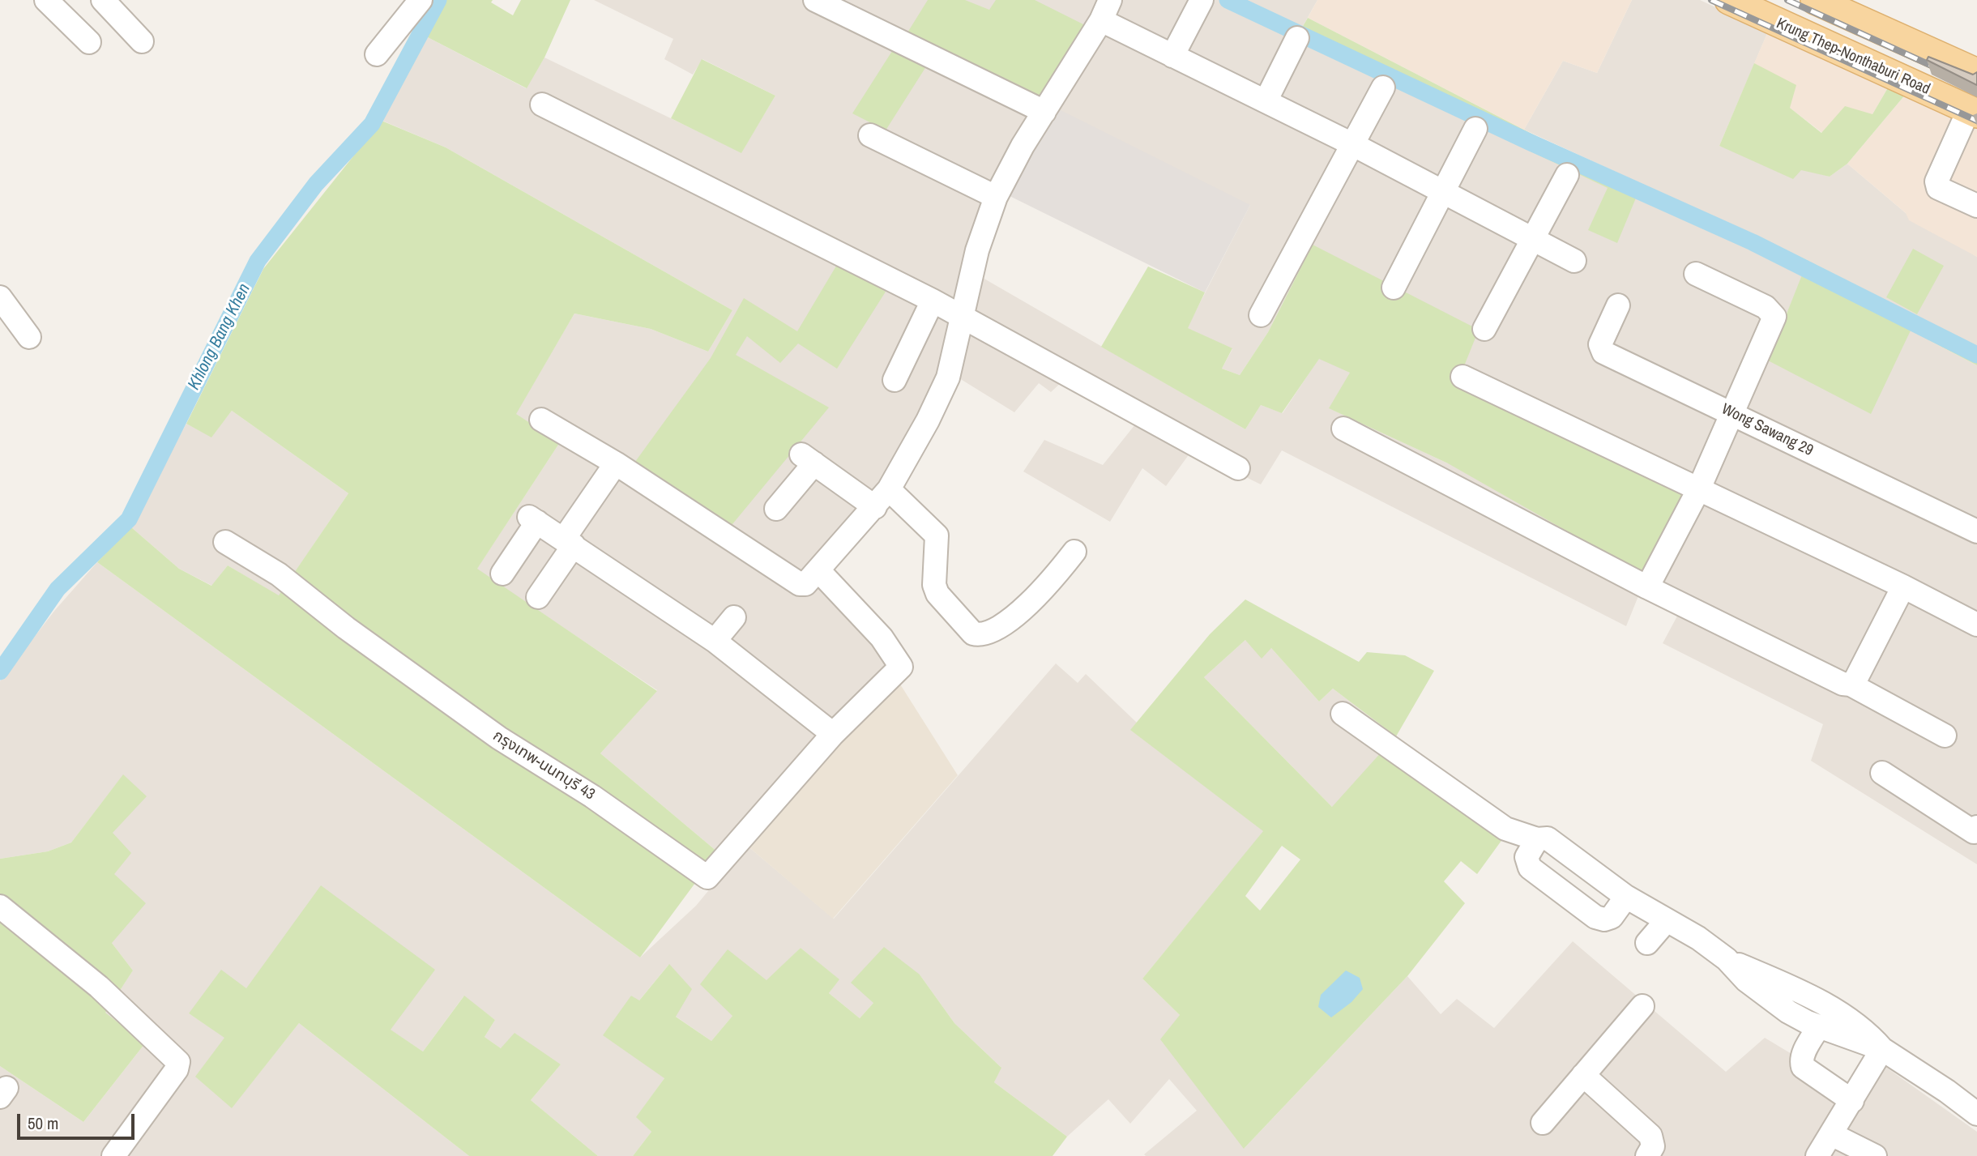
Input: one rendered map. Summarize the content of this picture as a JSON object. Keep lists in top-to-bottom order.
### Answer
{
  "streets": {
    "main road": ["Krung Thep-Nonthaburi Road"],
    "street": ["Wong Sawang 29", "กรุงเทพ-นนทบุรี 43"]
  },
  "water": ["Khlong Bang Khen"],
  "scale_bar": "50 m"
}
